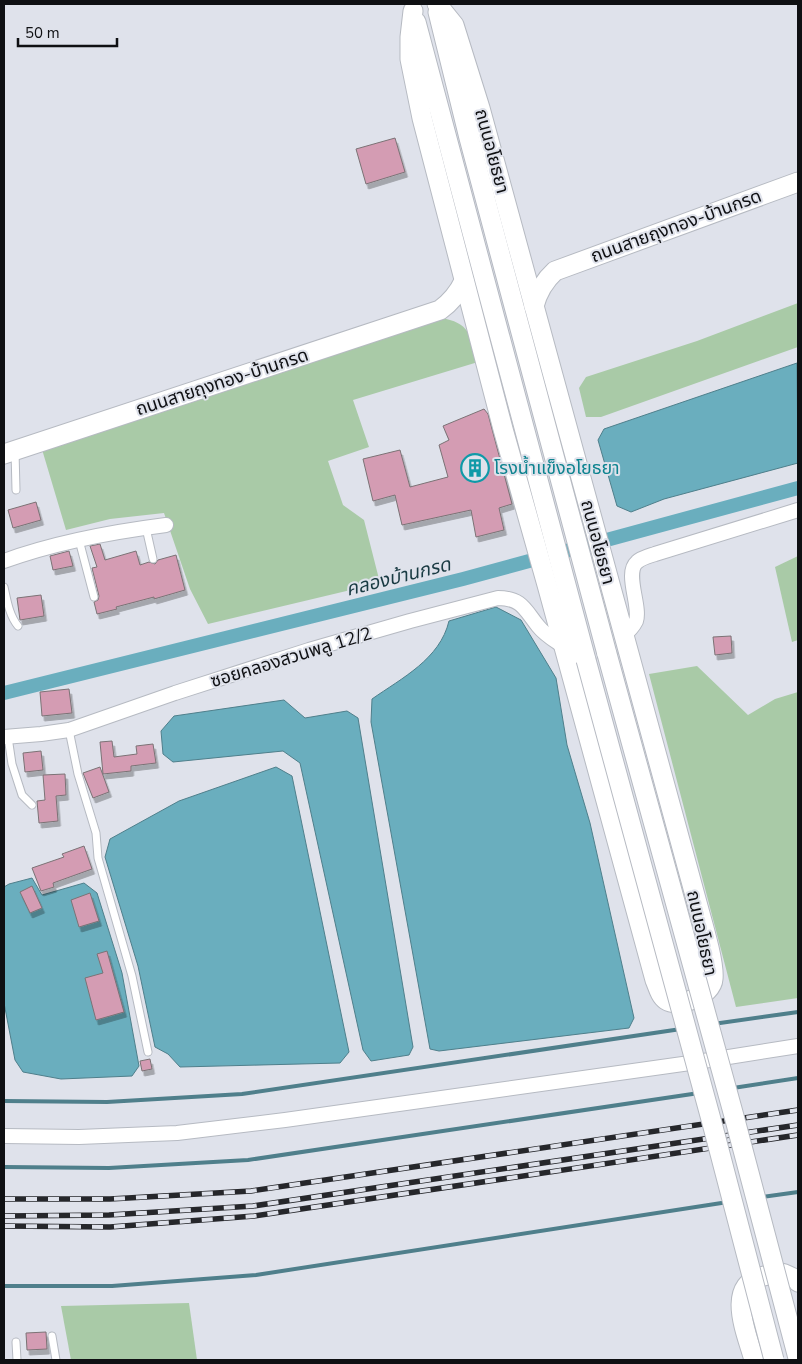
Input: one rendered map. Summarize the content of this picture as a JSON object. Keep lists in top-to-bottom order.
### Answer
{
  "streets": {
    "street": ["ถนนอโยธยา", "ถนนสายถุงทอง-บ้านกรด", "ซอยคลองสวนพลู 12/2"]
  },
  "crossings": [
    ["ถนนอโยธยา", "ถนนสายถุงทอง-บ้านกรด"],
    ["ถนนอโยธยา", "ซอยคลองสวนพลู 12/2"]
  ],
  "water": ["คลองบ้านกรด"],
  "places": {
    "building": ["โรงน้ำแข็งอโยธยา"]
  },
  "scale_bar": "50 m"
}
